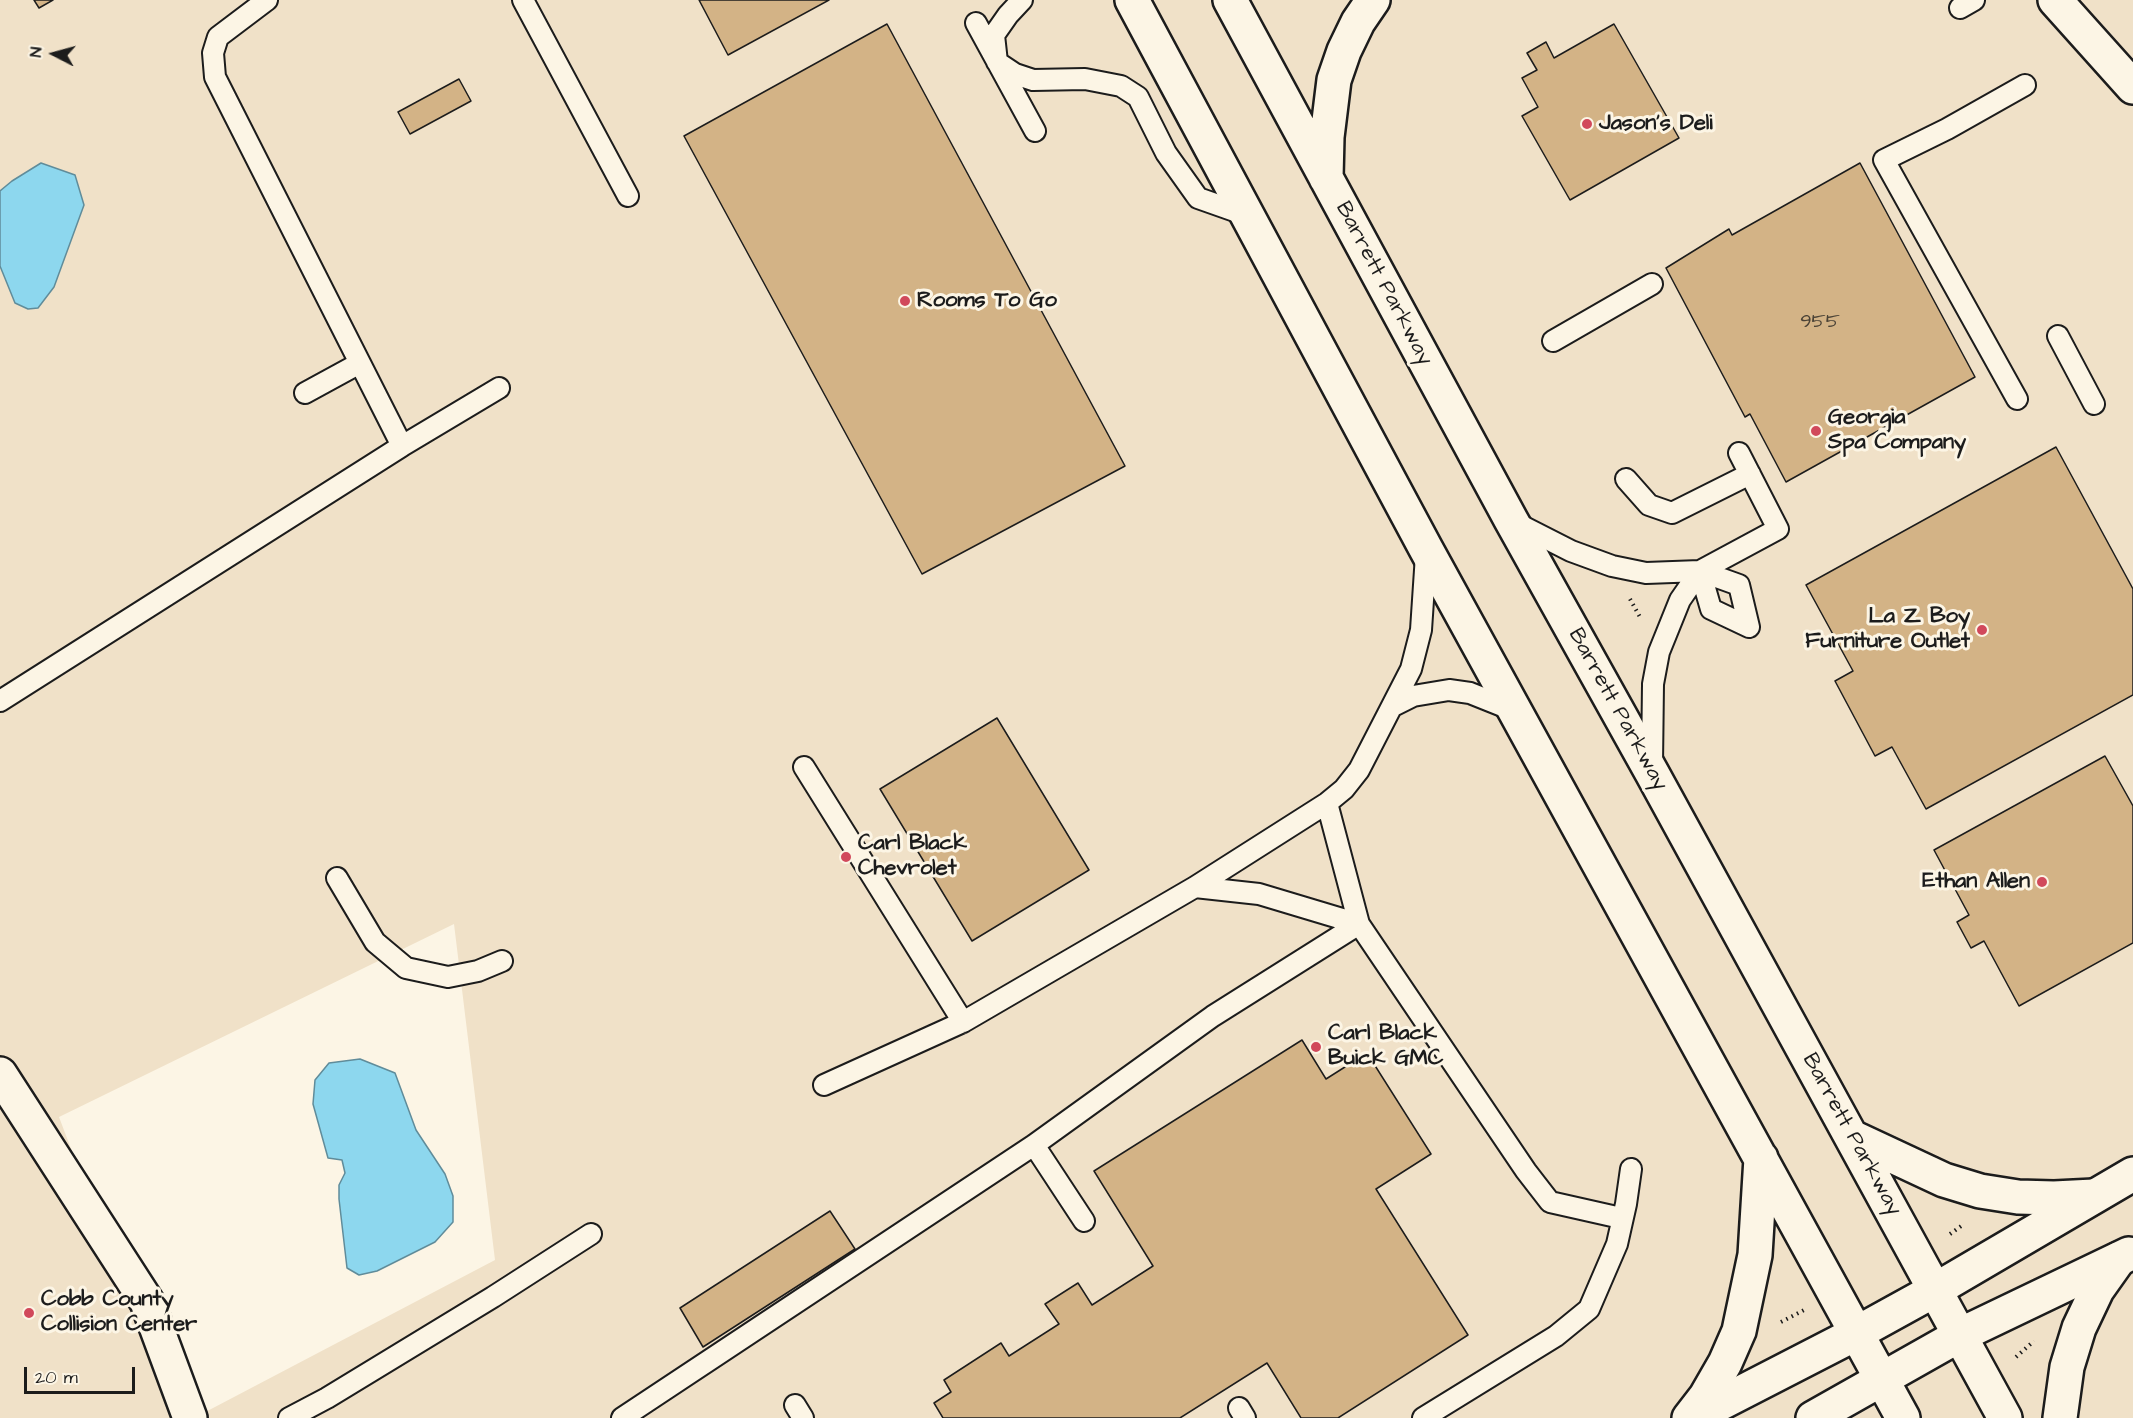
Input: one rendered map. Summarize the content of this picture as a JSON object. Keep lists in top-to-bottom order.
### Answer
{
  "streets": {
    "main road": ["Barrett Parkway"]
  },
  "places": [
    "Jason's Deli",
    "Rooms To Go",
    "Georgia Spa Company",
    "La Z Boy Furniture Outlet",
    "Carl Black Chevrolet",
    "Ethan Allen",
    "Carl Black Buick GMC",
    "Cobb County Collision Center"
  ],
  "house_numbers": ["955"],
  "scale_bar": "20 m",
  "north": "left"
}
